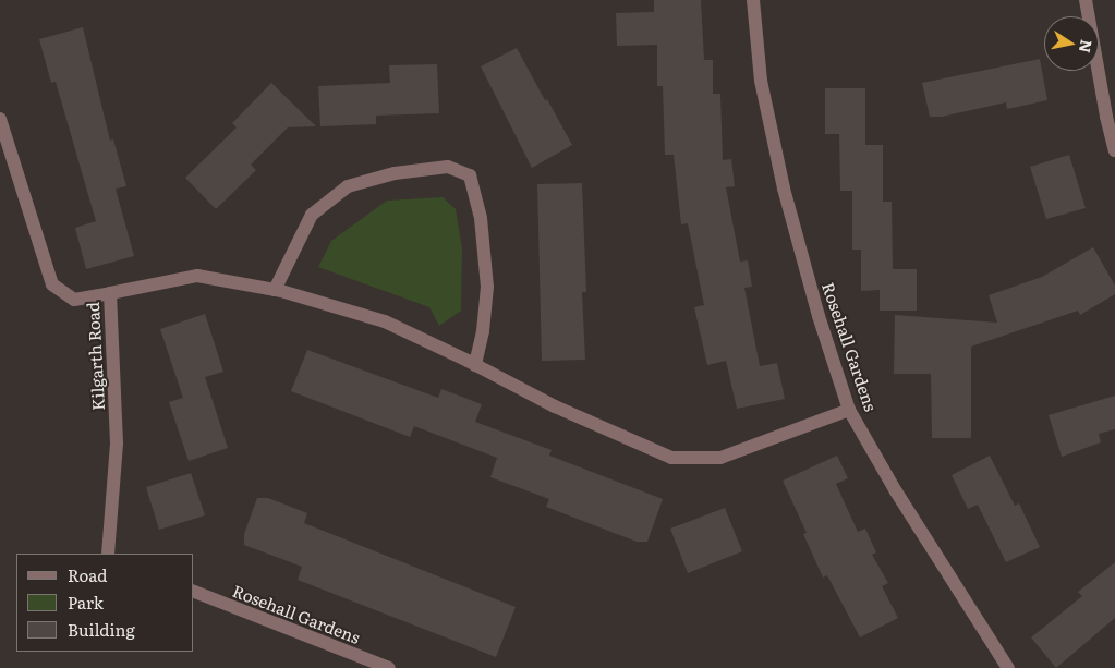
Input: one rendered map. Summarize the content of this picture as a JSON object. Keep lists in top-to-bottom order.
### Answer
{
  "streets": {
    "street": ["Rosehall Gardens", "Kilgarth Road"]
  },
  "legend": ["Road", "Park", "Building"],
  "north": "right"
}
